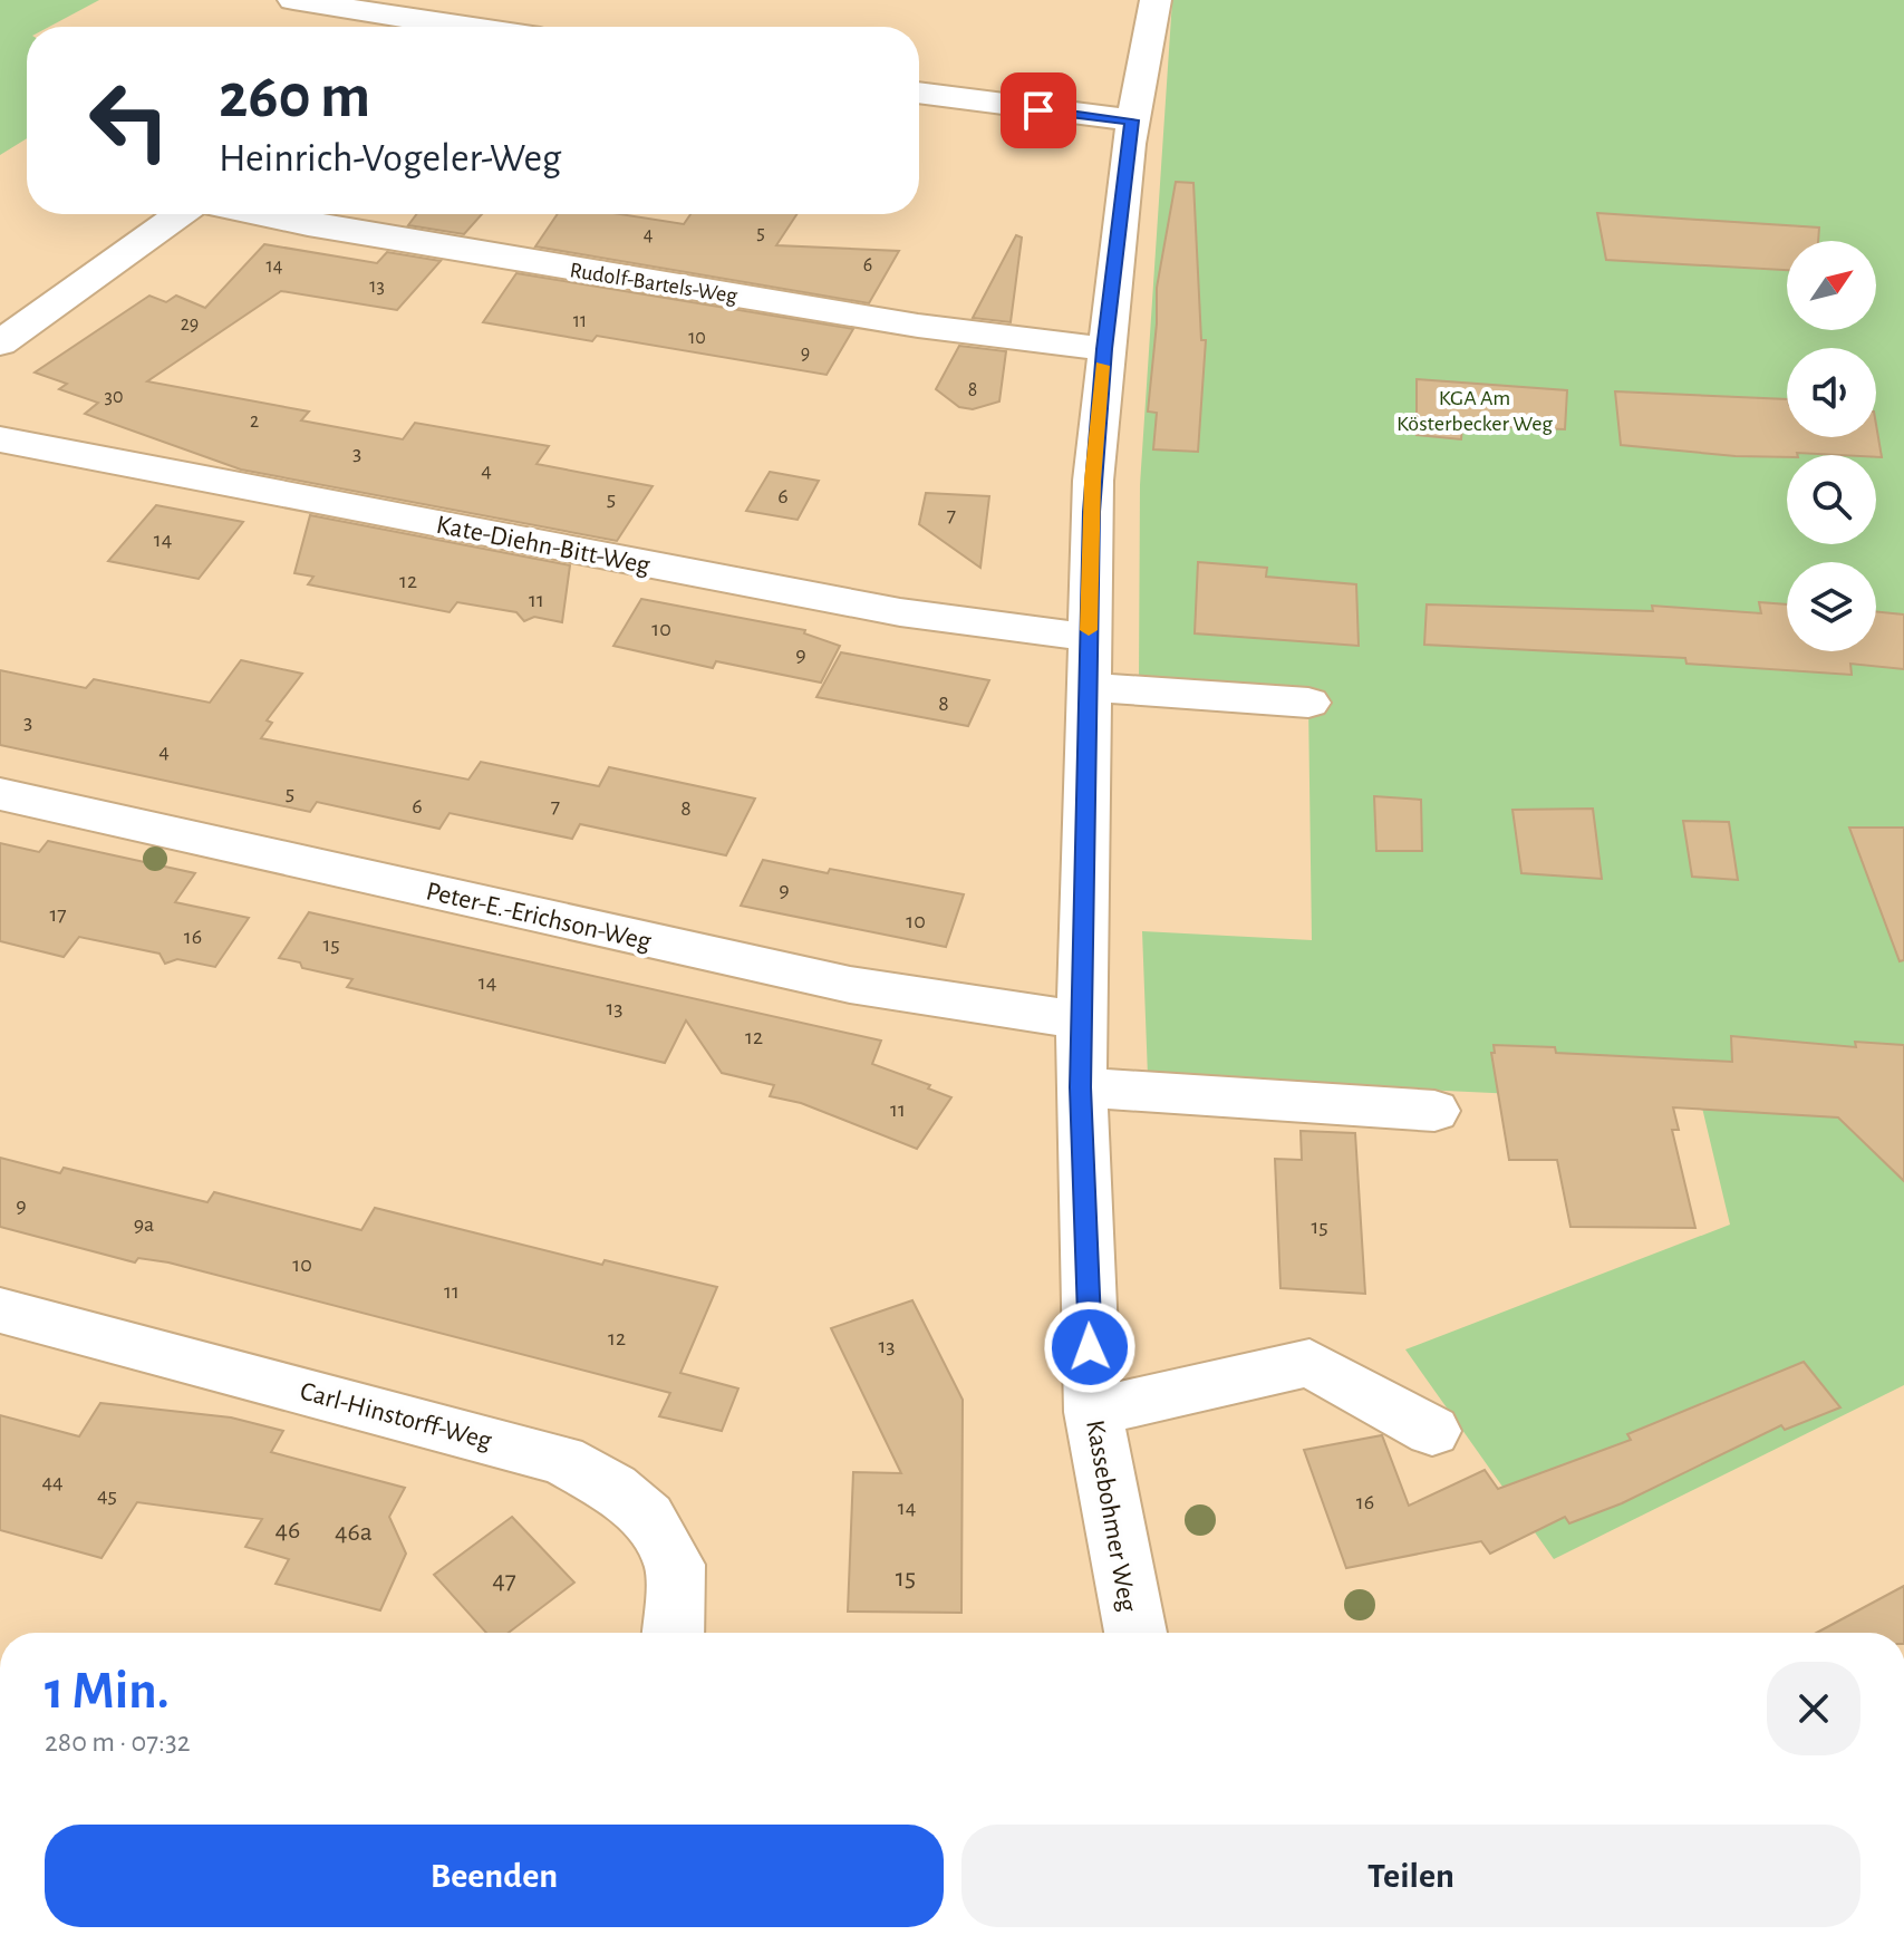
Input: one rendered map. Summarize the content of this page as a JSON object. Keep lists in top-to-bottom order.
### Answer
{
  "streets": {
    "street": [
      "Rudolf-Bartels-Weg",
      "Kate-Diehn-Bitt-Weg",
      "Peter-E.-Erichson-Weg",
      "Carl-Hinstorff-Weg",
      "Kassebohmer Weg"
    ]
  },
  "crossings": [
    ["Rudolf-Bartels-Weg", "Kassebohmer Weg"],
    ["Kate-Diehn-Bitt-Weg", "Kassebohmer Weg"],
    ["Peter-E.-Erichson-Weg", "Kassebohmer Weg"]
  ],
  "parks": ["KGA Am Kösterbecker Weg"],
  "house_numbers": [
    "5",
    "4",
    "6",
    "14",
    "13",
    "11",
    "29",
    "10",
    "9",
    "8",
    "30",
    "2",
    "3",
    "4",
    "6",
    "5",
    "7",
    "14",
    "12",
    "11",
    "10",
    "9",
    "8",
    "3",
    "4",
    "5",
    "6",
    "7",
    "8",
    "9",
    "17",
    "10",
    "16",
    "15",
    "14",
    "13",
    "12",
    "11",
    "9",
    "9a",
    "15",
    "10",
    "11",
    "12",
    "13",
    "44",
    "45",
    "16",
    "14",
    "46",
    "46a",
    "15",
    "47"
  ],
  "north": "top right",
  "page": {
    "turn": ["260 m", "Heinrich-Vogeler-Weg"],
    "heading": ["1 Min.", "280 m · 07:32"],
    "buttons": ["Beenden", "Teilen"]
  }
}
